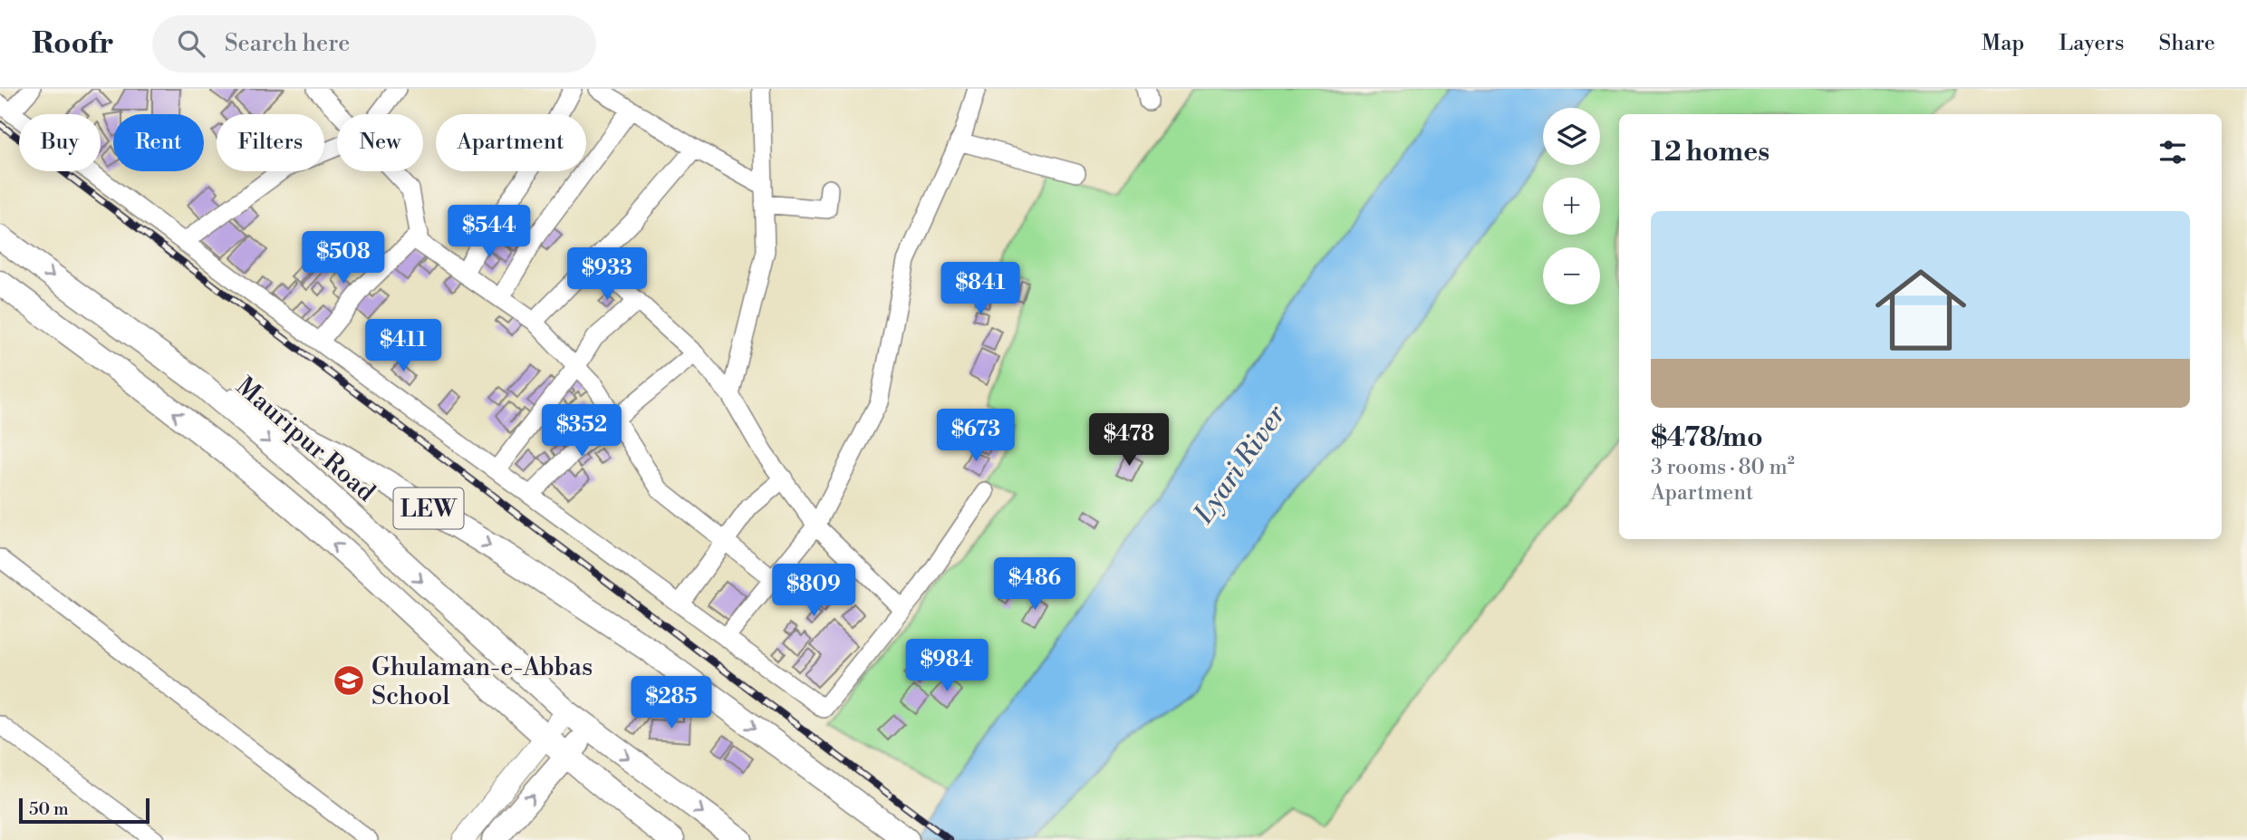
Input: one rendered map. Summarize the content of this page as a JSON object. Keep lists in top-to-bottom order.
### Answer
{
  "streets": {
    "highway": ["Mauripur Road", "LEW"]
  },
  "crossings": [
    ["Mauripur Road", "LEW"]
  ],
  "water": ["Lyari River"],
  "places": {
    "school or university": ["Ghulaman-e-Abbas School"]
  },
  "scale_bar": "50 m",
  "page": {
    "header": "Roofr",
    "search": "Search here",
    "nav": ["Map", "Layers", "Share"],
    "map_buttons": ["+", "−"],
    "chip": [
      "Buy",
      "Rent",
      "Filters",
      "New",
      "Apartment"
    ],
    "heading": "12 homes",
    "list": [
      {
        "name": "$478/mo",
        "note": "3 rooms · 80 m² · Apartment"
      }
    ],
    "price": [
      "$544",
      "$508",
      "$933",
      "$841",
      "$411",
      "$352",
      "$673",
      "$478",
      "$486",
      "$809",
      "$984",
      "$285"
    ],
    "scale": "50 m"
  }
}
